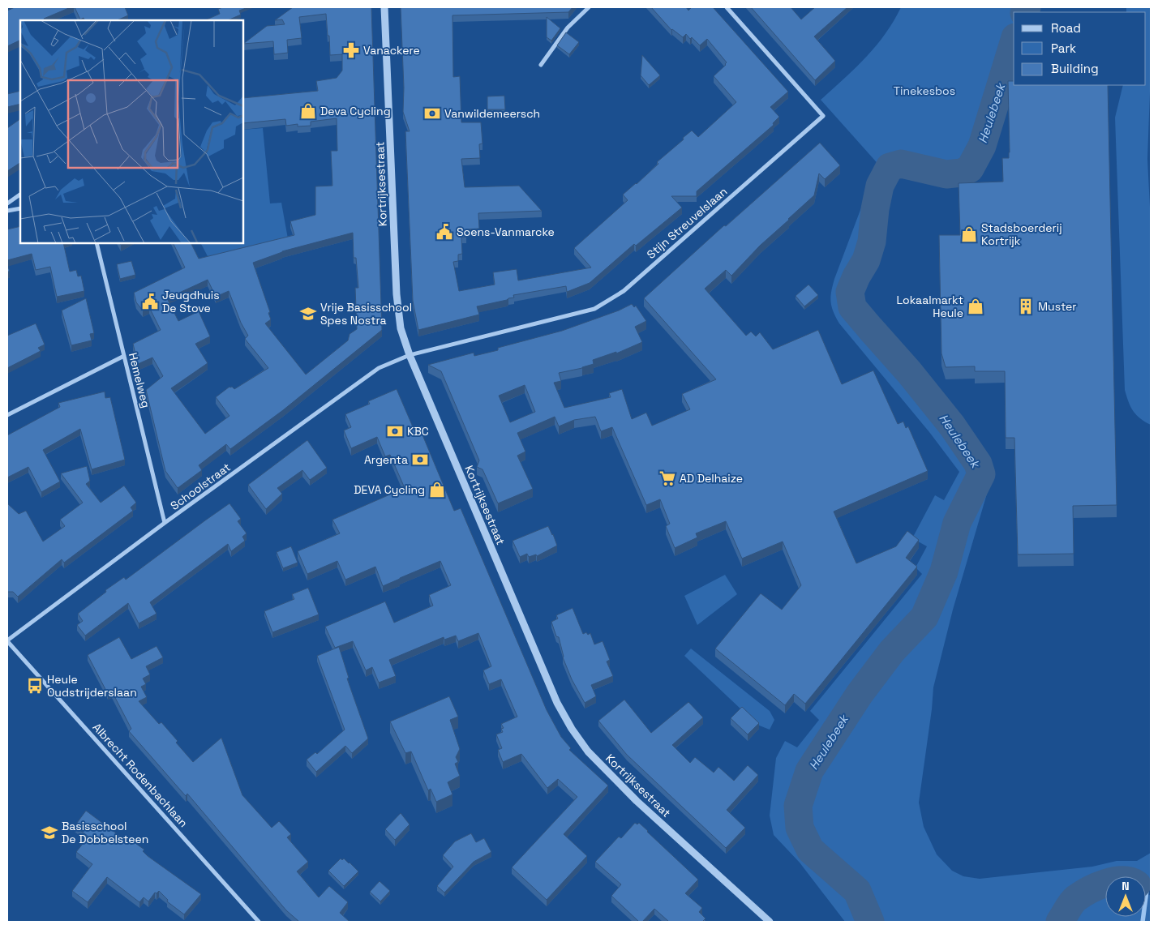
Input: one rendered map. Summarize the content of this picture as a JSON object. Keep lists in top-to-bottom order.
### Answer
{
  "streets": {
    "street": [
      "Kortrijksestraat",
      "Stijn Streuvelslaan",
      "Hemelweg",
      "Schoolstraat",
      "Albrecht Rodenbachlaan"
    ]
  },
  "crossings": [
    ["Kortrijksestraat", "Stijn Streuvelslaan"],
    ["Kortrijksestraat", "Schoolstraat"],
    ["Stijn Streuvelslaan", "Schoolstraat"],
    ["Hemelweg", "Schoolstraat"],
    ["Schoolstraat", "Albrecht Rodenbachlaan"]
  ],
  "water": ["Heulebeek"],
  "parks": ["Tinekesbos"],
  "places": {
    "pharmacy": ["Vanackere"],
    "shop": [
      "Deva Cycling",
      "Stadsboerderij Kortrijk",
      "Lokaalmarkt Heule",
      "DEVA Cycling"
    ],
    "bank": ["Vanwildemeersch", "KBC", "Argenta"],
    "public building": ["Soens-Vanmarcke", "Jeugdhuis De Stove"],
    "building": ["Muster"],
    "school or university": ["Vrije Basisschool Spes Nostra", "Basisschool De Dobbelsteen"],
    "supermarket": ["AD Delhaize"],
    "bus stop": ["Heule Oudstrijderslaan"]
  },
  "legend": ["Road", "Park", "Building"],
  "north": "top"
}
